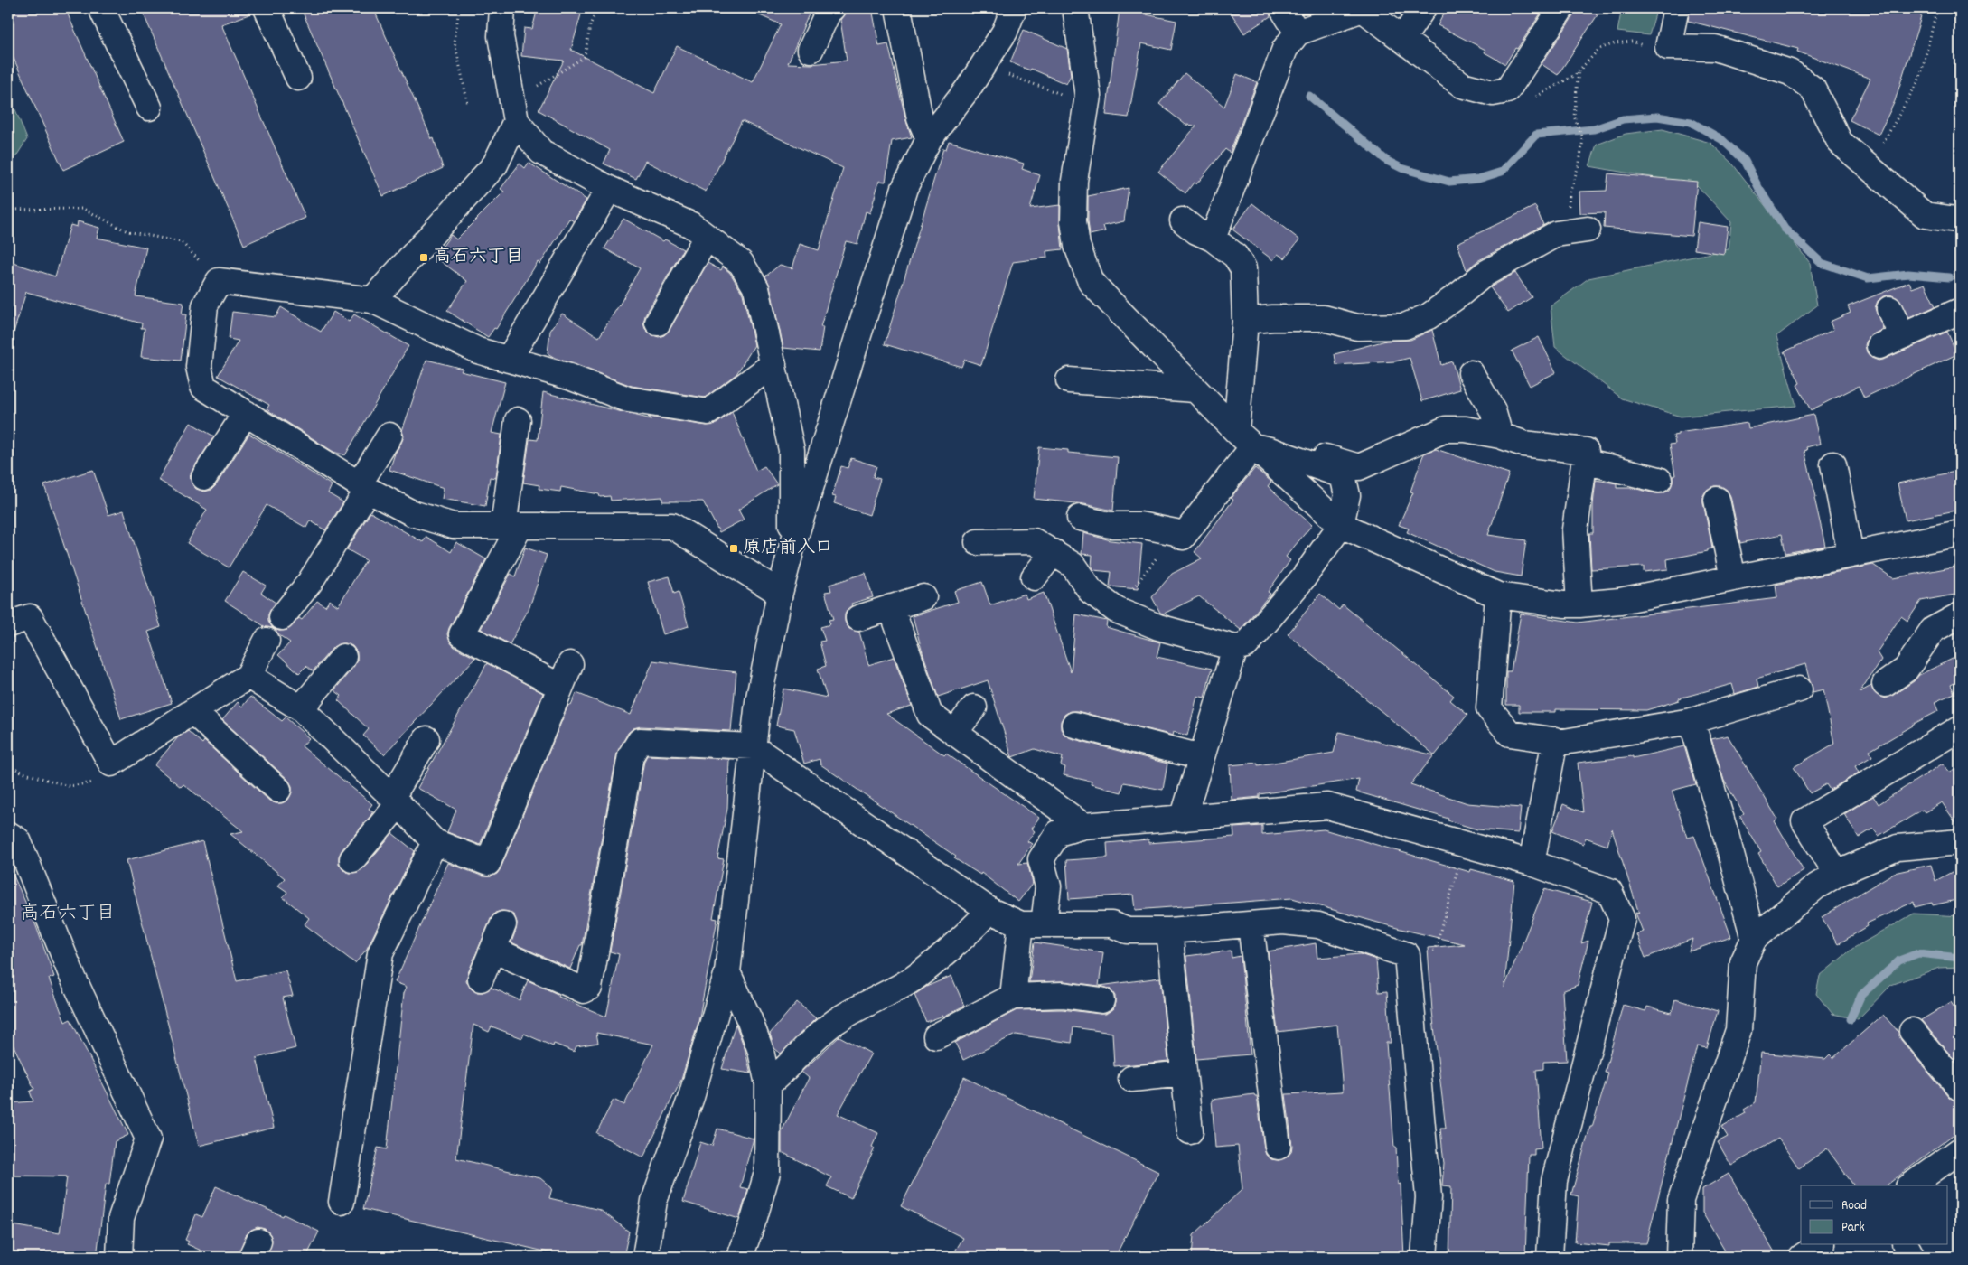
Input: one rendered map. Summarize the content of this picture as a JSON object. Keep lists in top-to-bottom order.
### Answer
{
  "districts": ["高石六丁目"],
  "places": {
    "transit": ["高石六丁目", "原店前入口"]
  },
  "legend": ["Road", "Park"]
}
